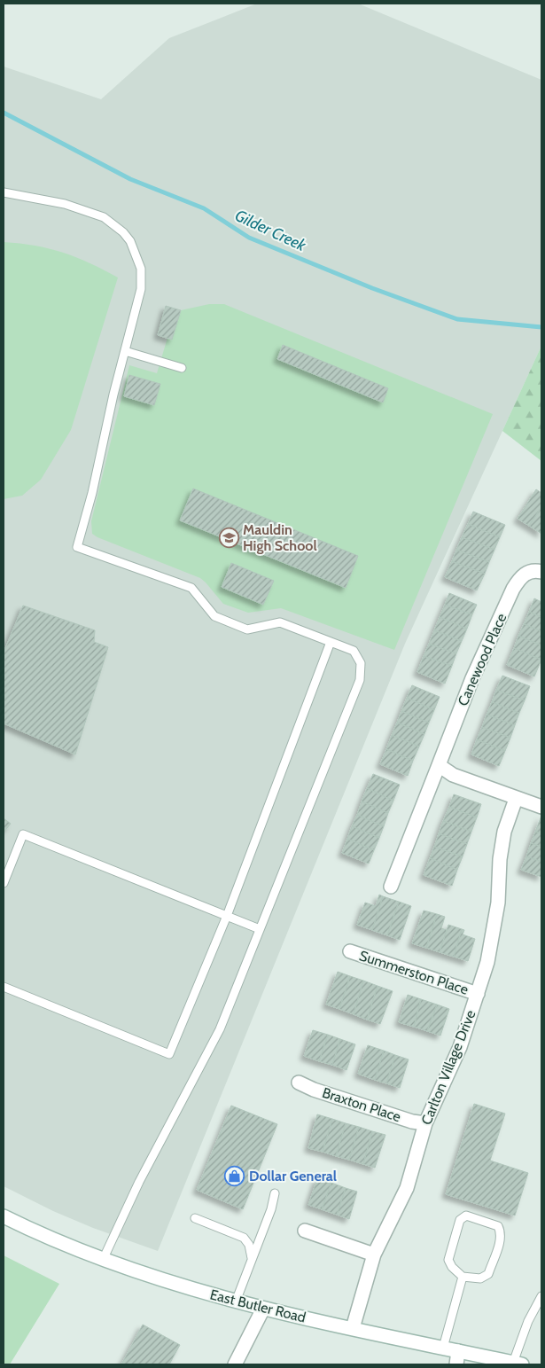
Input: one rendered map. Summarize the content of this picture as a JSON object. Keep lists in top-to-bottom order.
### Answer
{
  "streets": {
    "street": [
      "Canewood Place",
      "Summerston Place",
      "Carlton Village Drive",
      "Braxton Place",
      "East Butler Road"
    ]
  },
  "crossings": [
    ["Summerston Place", "Carlton Village Drive"],
    ["Carlton Village Drive", "Braxton Place"],
    ["Carlton Village Drive", "East Butler Road"]
  ],
  "water": ["Gilder Creek"],
  "places": {
    "school or university": ["Mauldin High School"],
    "shop": ["Dollar General"]
  }
}
